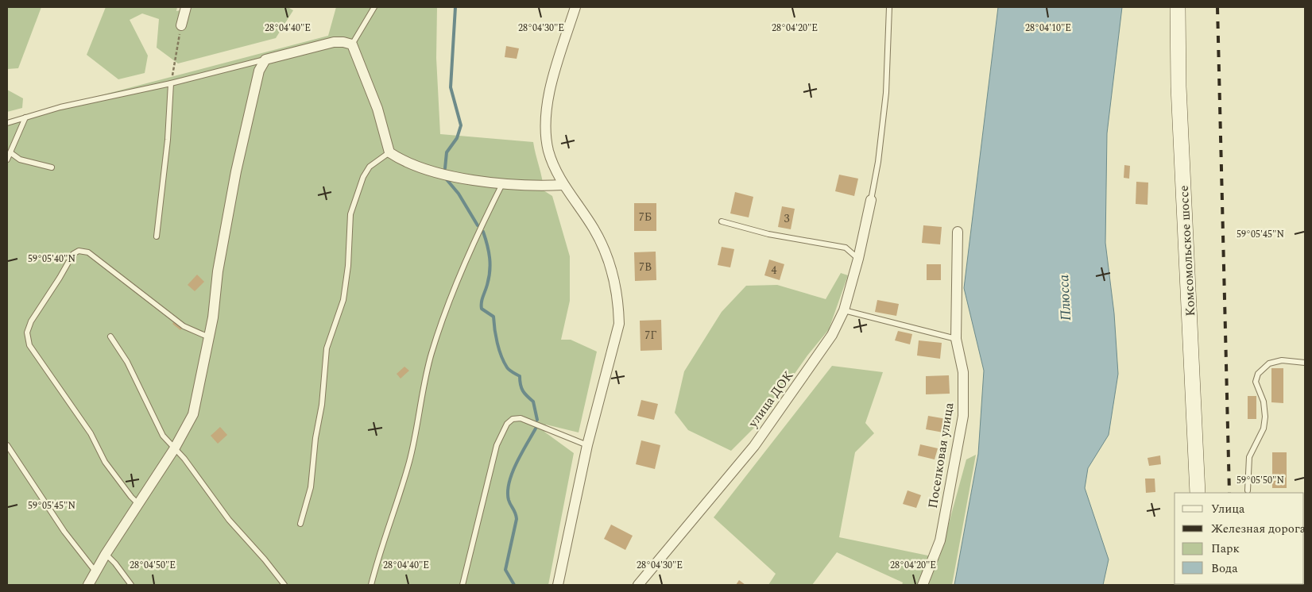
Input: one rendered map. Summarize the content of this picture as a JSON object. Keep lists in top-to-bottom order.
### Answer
{
  "streets": {
    "main road": ["Комсомольское шоссе"],
    "street": ["улица ДОК", "Поселковая улица"]
  },
  "water": ["Плюсса"],
  "house_numbers": [
    "7Б",
    "3",
    "7В",
    "4",
    "7Г"
  ],
  "legend": [
    "Улица",
    "Железная дорога",
    "Парк",
    "Вода"
  ],
  "coordinates": [
    "28°04'40\"E",
    "28°04'30\"E",
    "28°04'20\"E",
    "28°04'10\"E",
    "59°05'45\"N",
    "59°05'40\"N",
    "59°05'50\"N",
    "28°04'50\"E"
  ]
}
